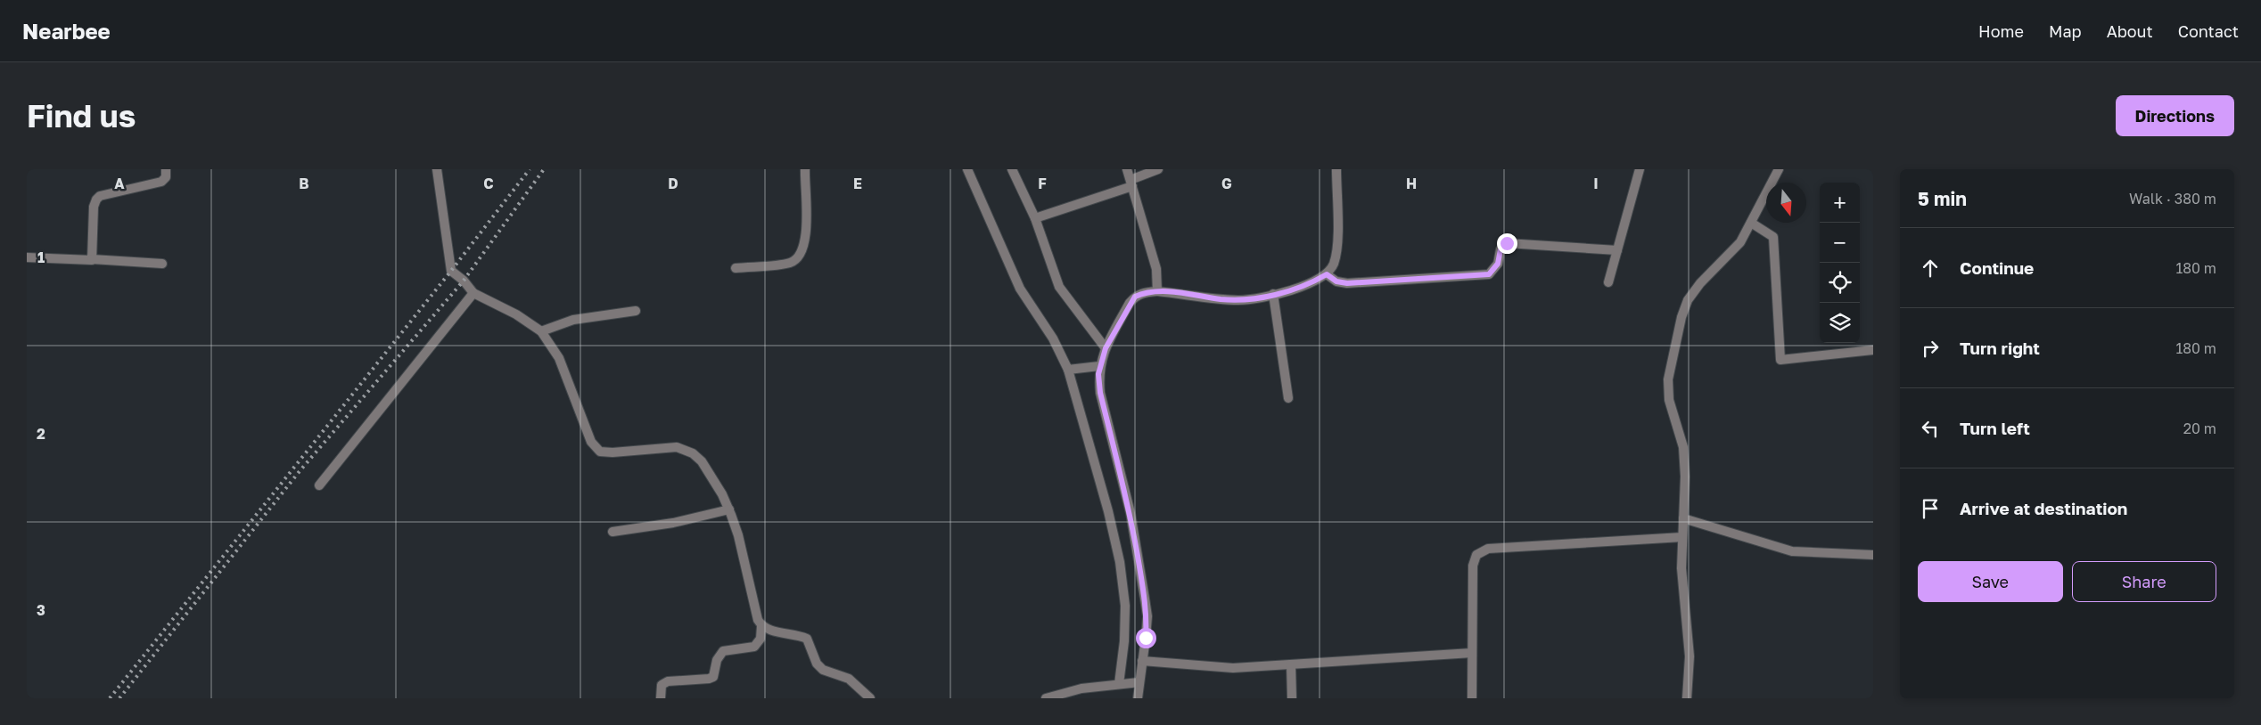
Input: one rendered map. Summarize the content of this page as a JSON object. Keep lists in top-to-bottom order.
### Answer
{
  "north": "bottom",
  "page": {
    "header": "Nearbee",
    "nav": [
      "Home",
      "Map",
      "About",
      "Contact"
    ],
    "buttons": [
      "Directions",
      ["Save", "Share"]
    ],
    "title": "Find us",
    "heading": ["5 min", "Walk · 380 m"],
    "map_buttons": ["+", "−"],
    "list": [
      ["Continue", "180 m"],
      ["Turn right", "180 m"],
      ["Turn left", "20 m"],
      "Arrive at destination"
    ]
  },
  "grid": {
    "columns": [
      "A",
      "B",
      "C",
      "D",
      "E",
      "F",
      "G",
      "H",
      "I"
    ],
    "rows": ["1", "2", "3"]
  }
}
